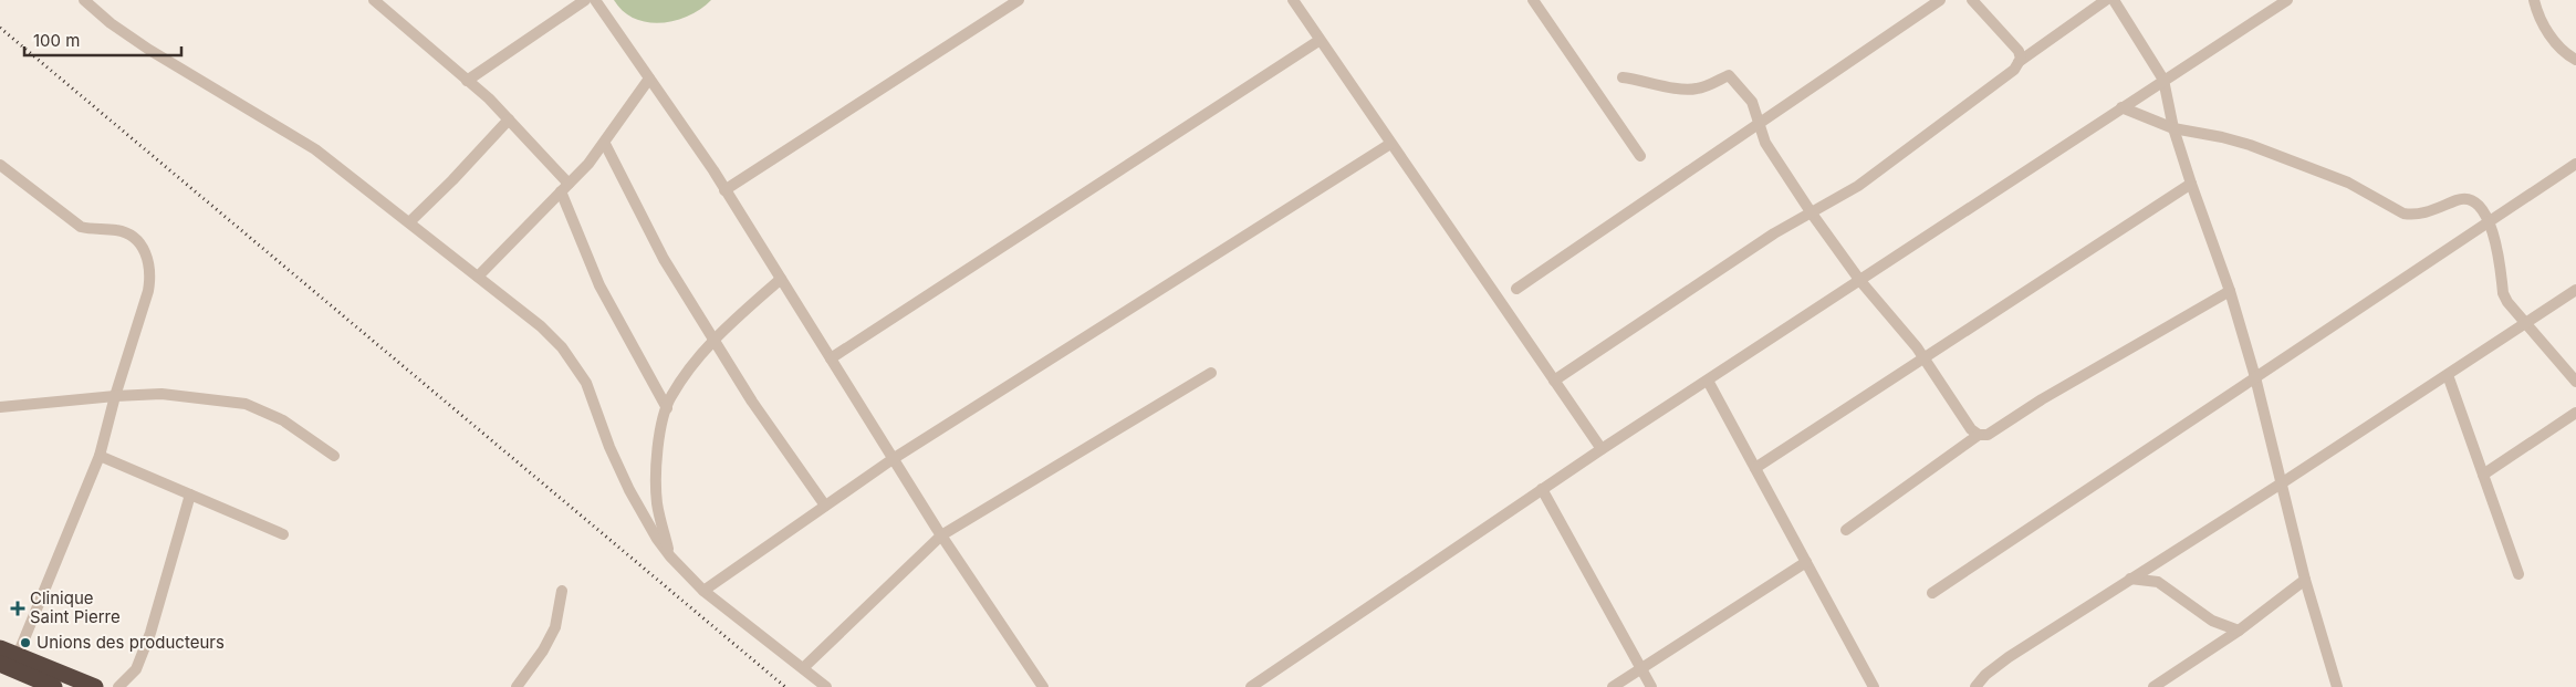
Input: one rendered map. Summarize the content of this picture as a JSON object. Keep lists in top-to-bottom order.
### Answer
{
  "places": {
    "health": ["Clinique Saint Pierre"],
    "other": ["Unions des producteurs"]
  },
  "scale_bar": "100 m"
}
